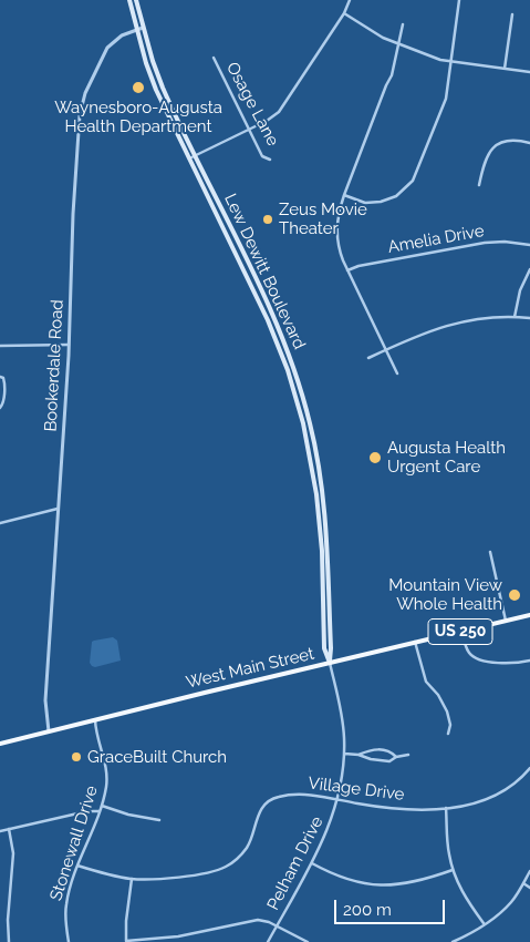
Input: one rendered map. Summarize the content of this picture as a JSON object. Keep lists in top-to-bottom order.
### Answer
{
  "streets": {
    "main road": ["Lew Dewitt Boulevard", "US 250", "West Main Street"],
    "street": [
      "Osage Lane",
      "Amelia Drive",
      "Bookerdale Road",
      "Village Drive",
      "Stonewall Drive",
      "Pelham Drive"
    ]
  },
  "crossings": [
    ["Lew Dewitt Boulevard", "Bookerdale Road"],
    ["Lew Dewitt Boulevard", "West Main Street"],
    ["Lew Dewitt Boulevard", "Pelham Drive"],
    ["Bookerdale Road", "West Main Street"],
    ["US 250", "West Main Street"],
    ["West Main Street", "Stonewall Drive"],
    ["West Main Street", "Pelham Drive"],
    ["Village Drive", "Stonewall Drive"],
    ["Village Drive", "Pelham Drive"]
  ],
  "places": [
    "Waynesboro-Augusta Health Department",
    "Zeus Movie Theater",
    "Augusta Health Urgent Care",
    "Mountain View Whole Health",
    "GraceBuilt Church"
  ],
  "scale_bar": "200 m"
}
